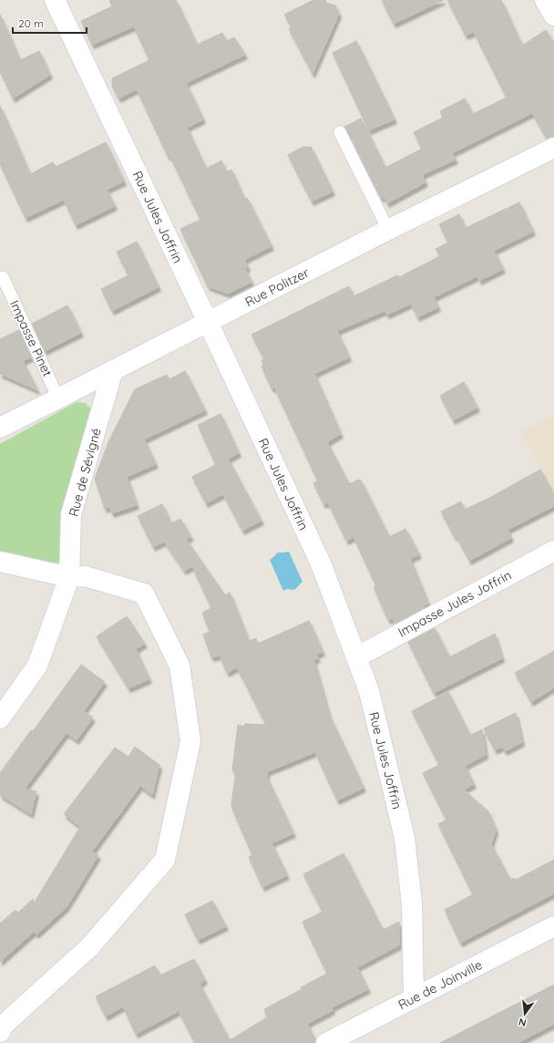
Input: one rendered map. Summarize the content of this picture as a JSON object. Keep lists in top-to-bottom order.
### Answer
{
  "streets": {
    "street": [
      "Rue Jules Joffrin",
      "Rue Politzer",
      "Rue de Sévigné",
      "Impasse Jules Joffrin",
      "Rue de Joinville"
    ],
    "lane": ["Impasse Pinet"]
  },
  "crossings": [
    ["Rue Jules Joffrin", "Rue Politzer"],
    ["Rue Jules Joffrin", "Impasse Jules Joffrin"],
    ["Rue Jules Joffrin", "Rue de Joinville"],
    ["Rue Politzer", "Impasse Pinet"],
    ["Rue Politzer", "Rue de Sévigné"]
  ],
  "scale_bar": "20 m",
  "north": "bottom"
}
